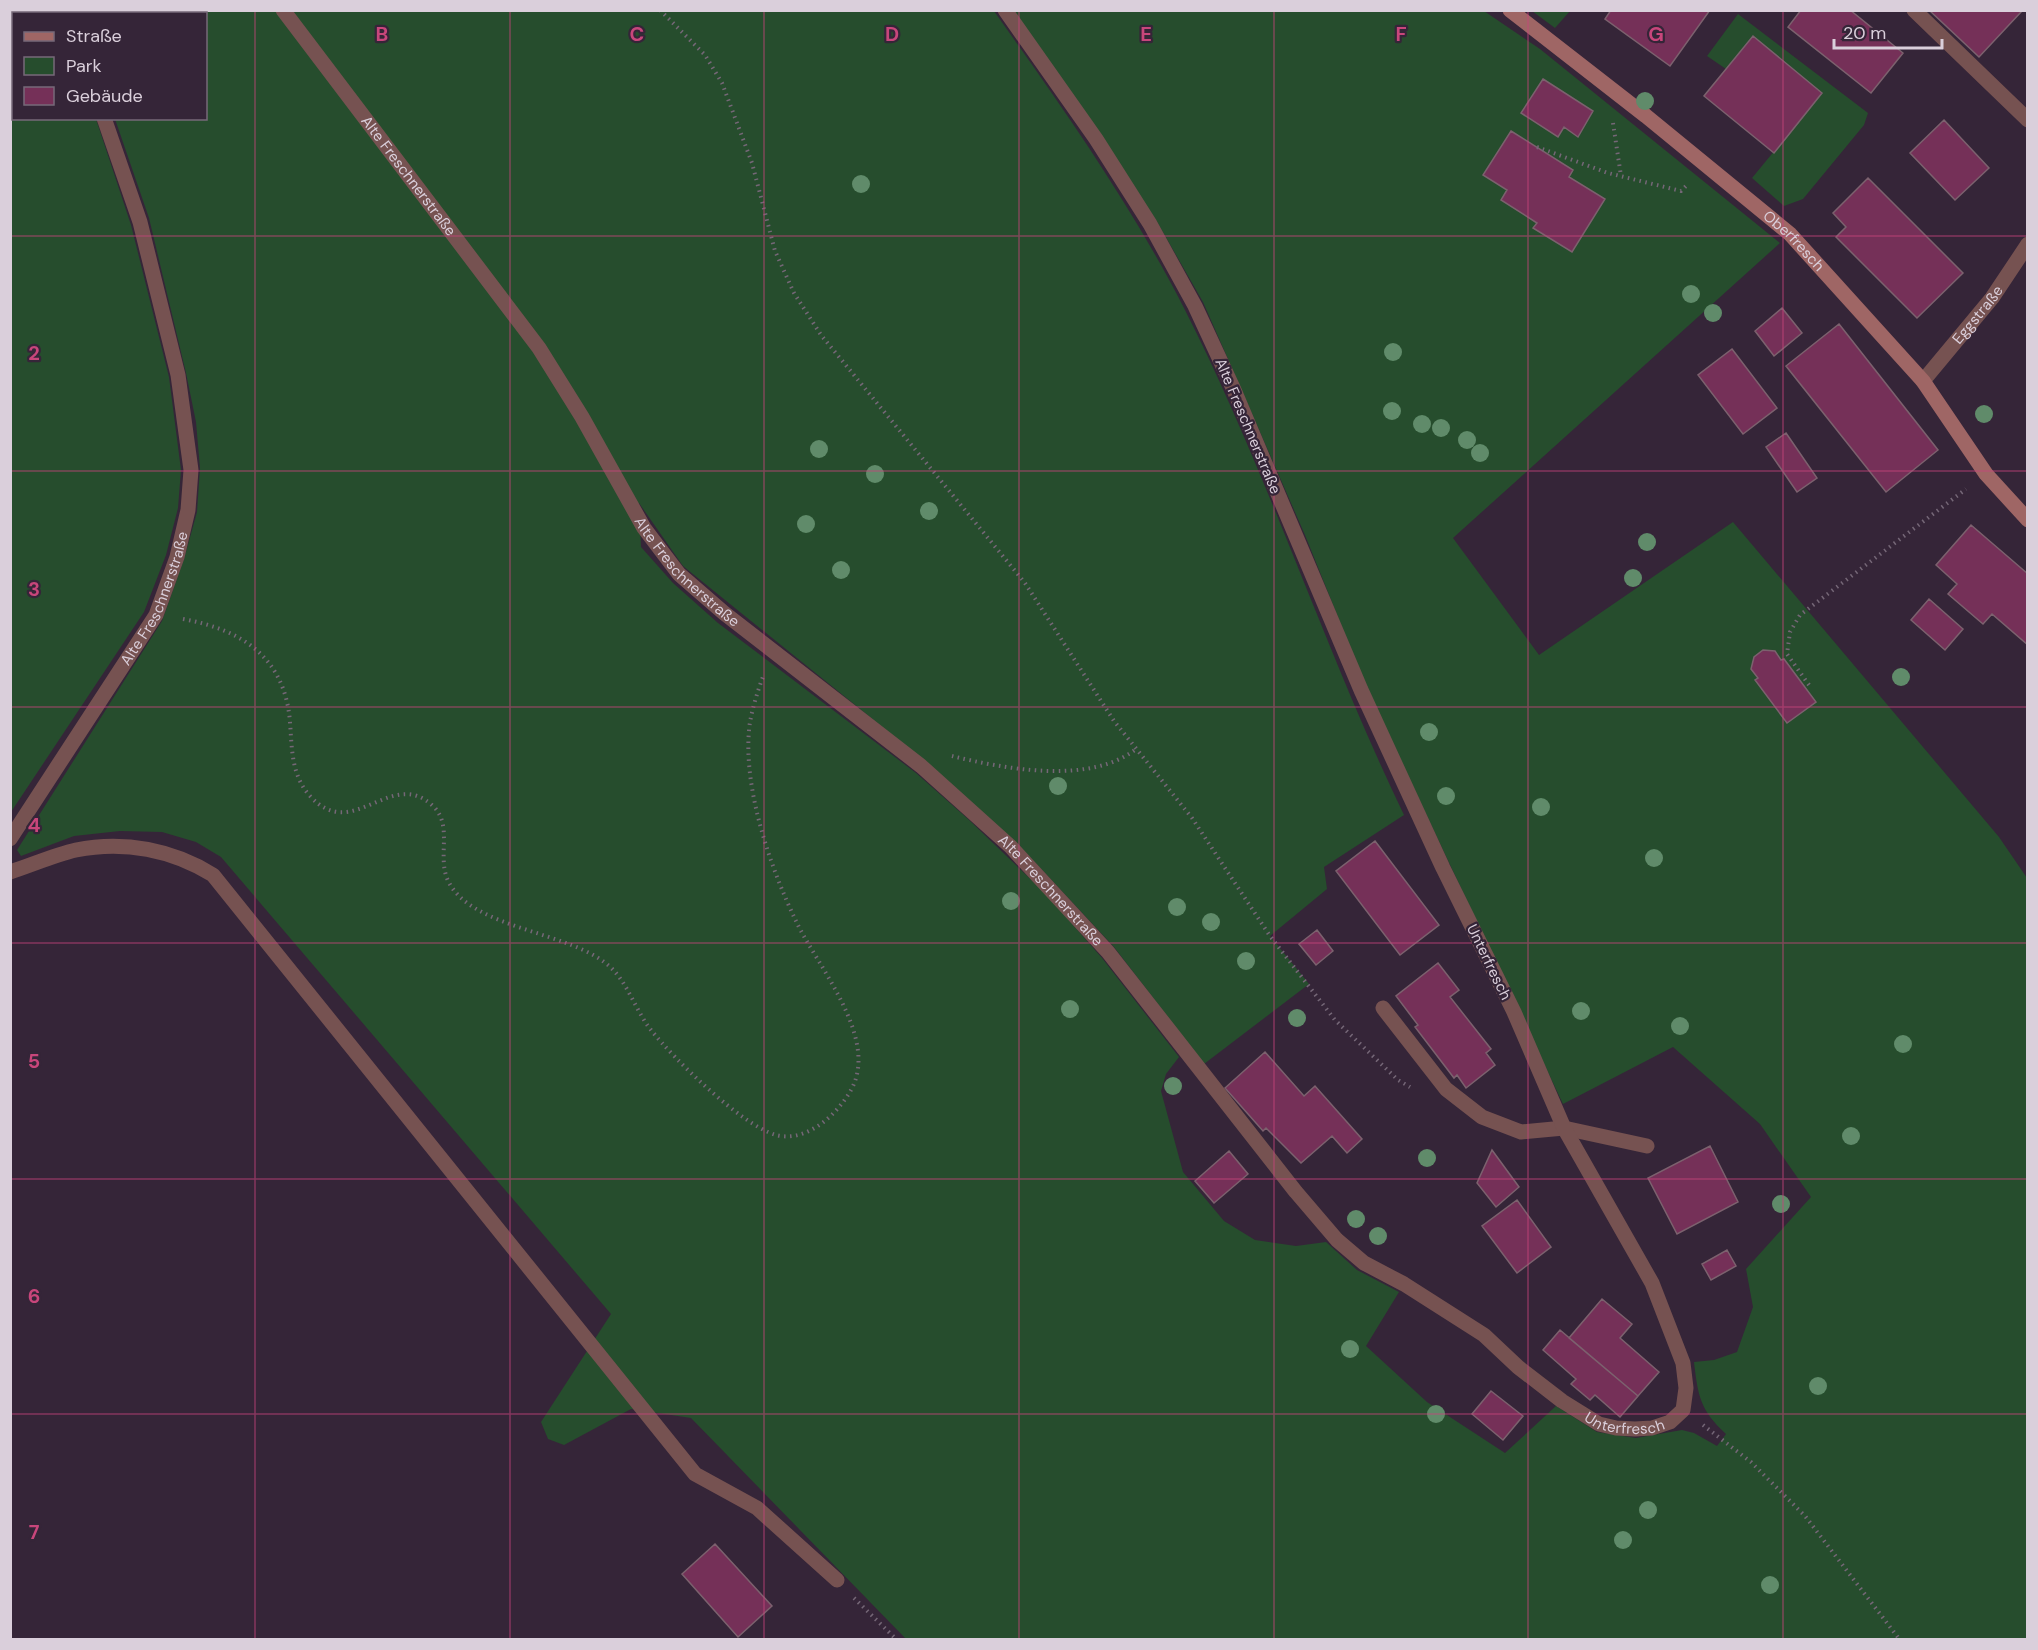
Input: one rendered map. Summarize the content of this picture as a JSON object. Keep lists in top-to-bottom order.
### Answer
{
  "streets": {
    "street": [
      "Alte Freschnerstraße",
      "Oberfresch",
      "Eggstraße",
      "Unterfresch"
    ]
  },
  "crossings": [
    ["Alte Freschnerstraße", "Unterfresch"],
    ["Oberfresch", "Eggstraße"]
  ],
  "legend": ["Straße", "Park", "Gebäude"],
  "scale_bar": "20 m",
  "grid": {
    "columns": [
      "B",
      "C",
      "D",
      "E",
      "F",
      "G"
    ],
    "rows": [
      "2",
      "3",
      "4",
      "5",
      "6",
      "7"
    ]
  }
}
